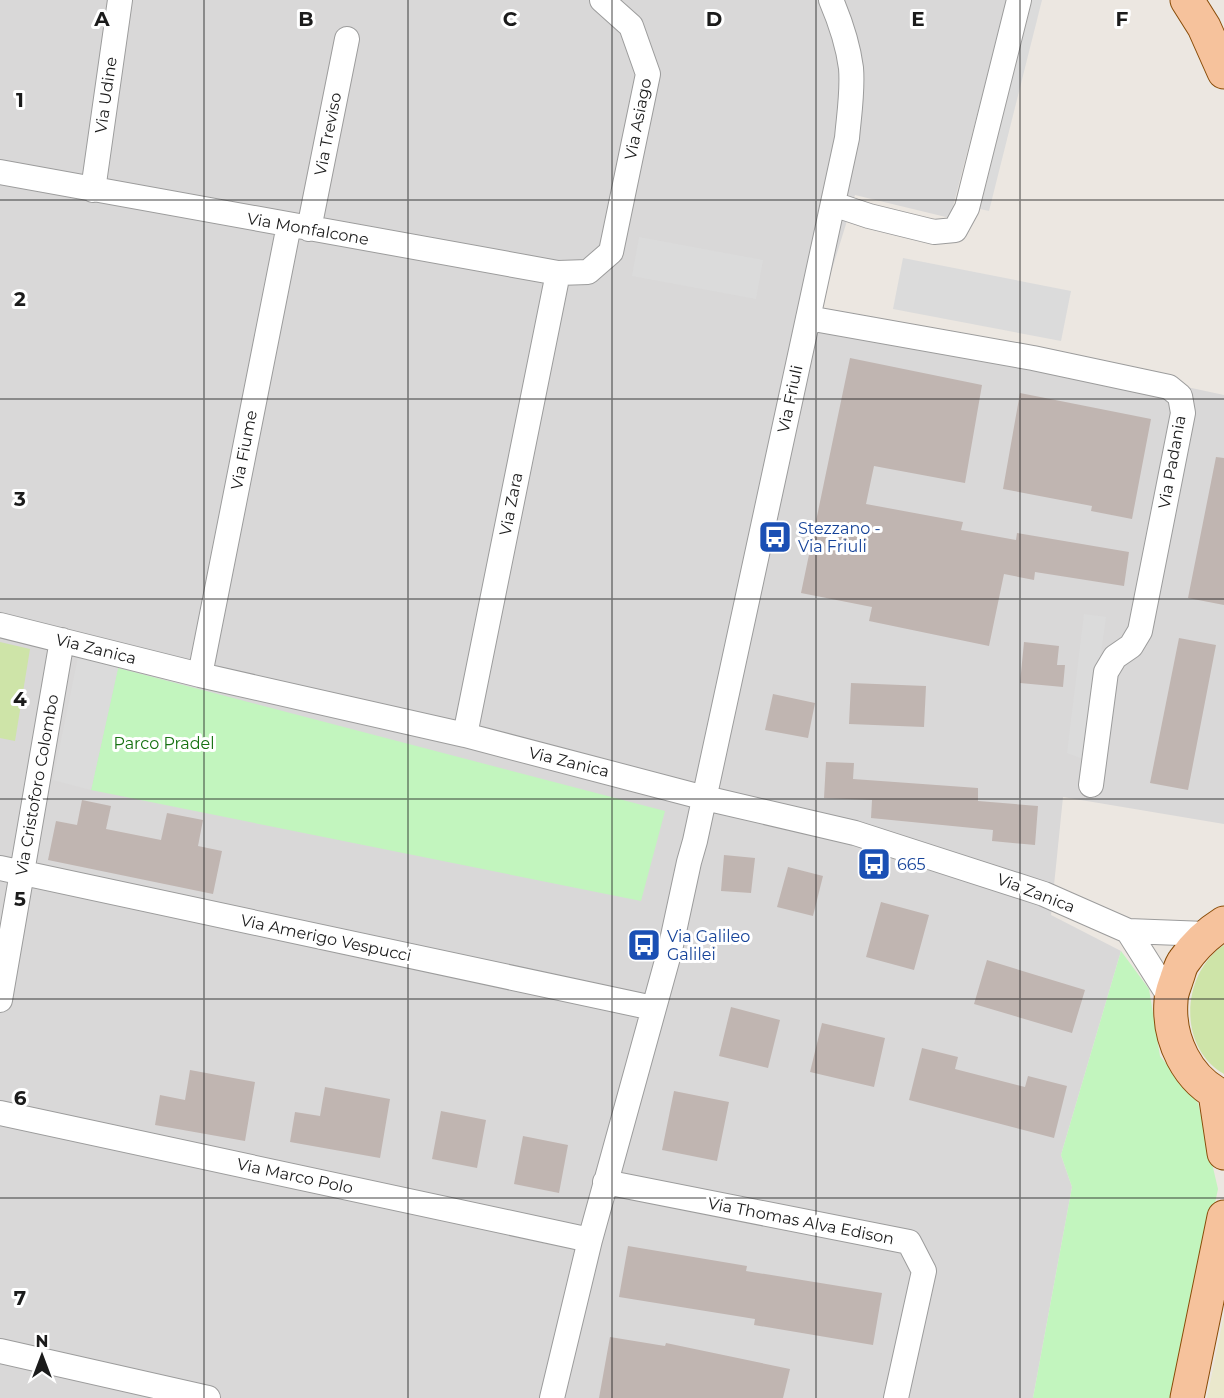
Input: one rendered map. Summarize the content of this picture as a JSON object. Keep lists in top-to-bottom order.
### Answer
{
  "streets": {
    "street": [
      "Via Udine",
      "Via Asiago",
      "Via Treviso",
      "Via Monfalcone",
      "Via Friuli",
      "Via Fiume",
      "Via Padania",
      "Via Zara",
      "Via Zanica",
      "Via Cristoforo Colombo",
      "Via Amerigo Vespucci",
      "Via Marco Polo",
      "Via Thomas Alva Edison"
    ]
  },
  "crossings": [
    ["Via Udine", "Via Monfalcone"],
    ["Via Asiago", "Via Monfalcone"],
    ["Via Treviso", "Via Monfalcone"],
    ["Via Treviso", "Via Fiume"],
    ["Via Monfalcone", "Via Fiume"],
    ["Via Monfalcone", "Via Zara"],
    ["Via Friuli", "Via Padania"],
    ["Via Friuli", "Via Zanica"],
    ["Via Fiume", "Via Zanica"],
    ["Via Zara", "Via Zanica"],
    ["Via Zanica", "Via Cristoforo Colombo"],
    ["Via Cristoforo Colombo", "Via Amerigo Vespucci"]
  ],
  "parks": ["Parco Pradel"],
  "places": {
    "bus stop": ["Stezzano - Via Friuli", "665", "Via Galileo Galilei"]
  },
  "north": "top",
  "grid": {
    "columns": [
      "A",
      "B",
      "C",
      "D",
      "E",
      "F"
    ],
    "rows": [
      "1",
      "2",
      "3",
      "4",
      "5",
      "6",
      "7"
    ]
  }
}
